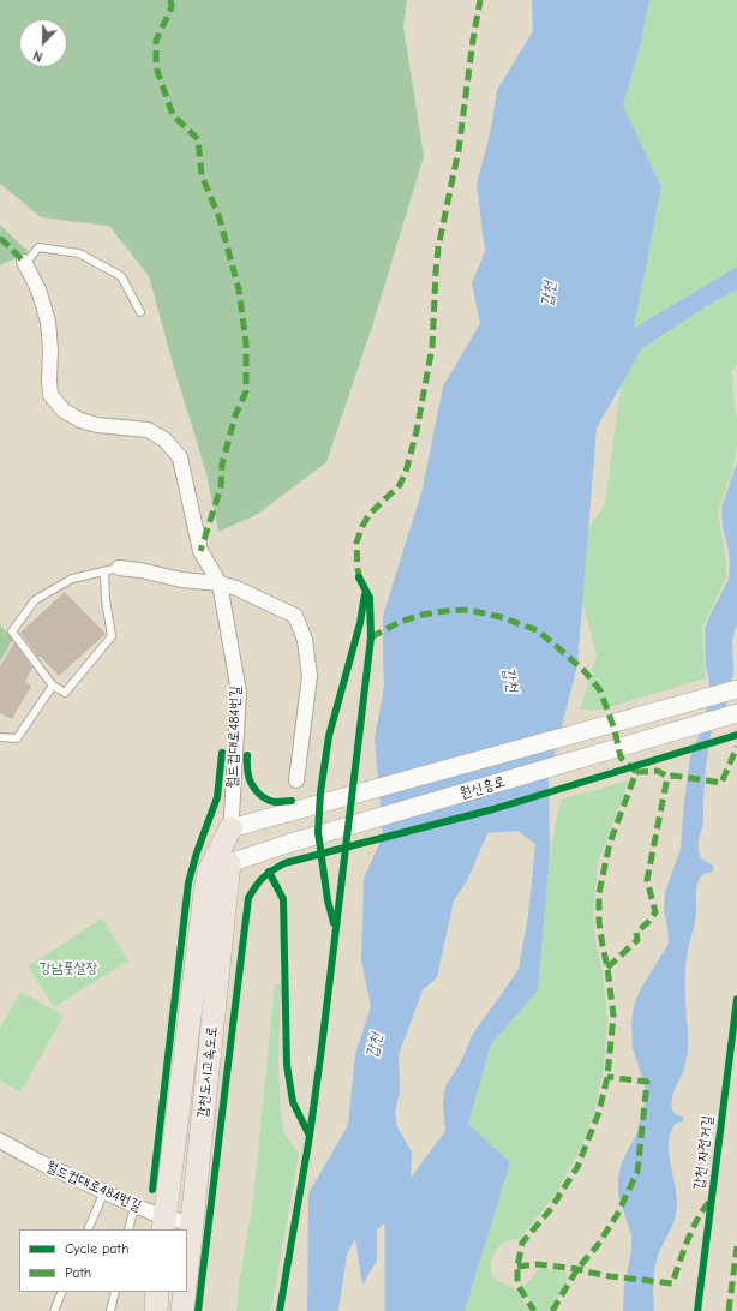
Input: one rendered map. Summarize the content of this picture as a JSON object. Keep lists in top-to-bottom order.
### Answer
{
  "streets": {
    "main road": ["갑천도시고속도로"],
    "street": ["월드컵대로484번길", "원신흥로"],
    "cycle path": ["갑천 자전거길"]
  },
  "crossings": [
    ["월드컵대로484번길", "원신흥로"],
    ["월드컵대로484번길", "갑천도시고속도로"],
    ["원신흥로", "갑천도시고속도로"]
  ],
  "water": ["갑천"],
  "parks": ["강남풋살장"],
  "legend": ["Cycle path", "Path"],
  "north": "bottom"
}
